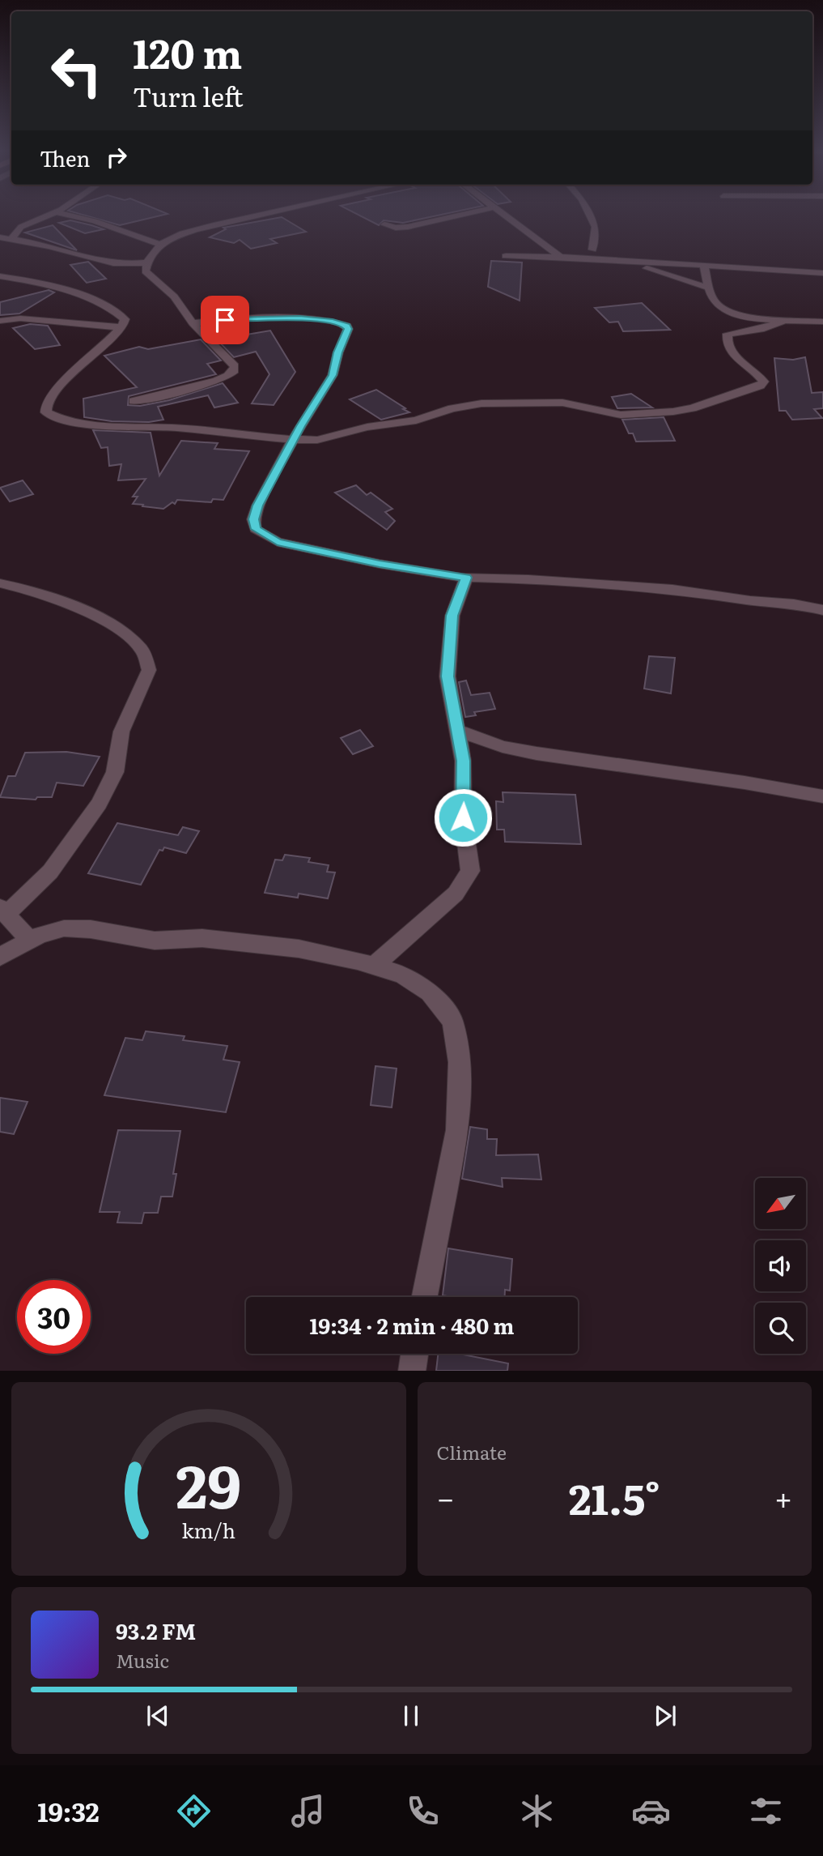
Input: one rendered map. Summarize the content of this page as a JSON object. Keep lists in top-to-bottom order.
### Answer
{
  "north": "bottom left",
  "page": {
    "turn": ["120 m", "Turn left"],
    "then": "Then",
    "limit": "30",
    "trip": "19:34 · 2 min · 480 m",
    "tile": "Climate",
    "heat": ["−", "21.5°", "+"],
    "song": ["93.2 FM", "Music"],
    "tabs": "19:32",
    "gauge": ["29", "km/h"]
  }
}
